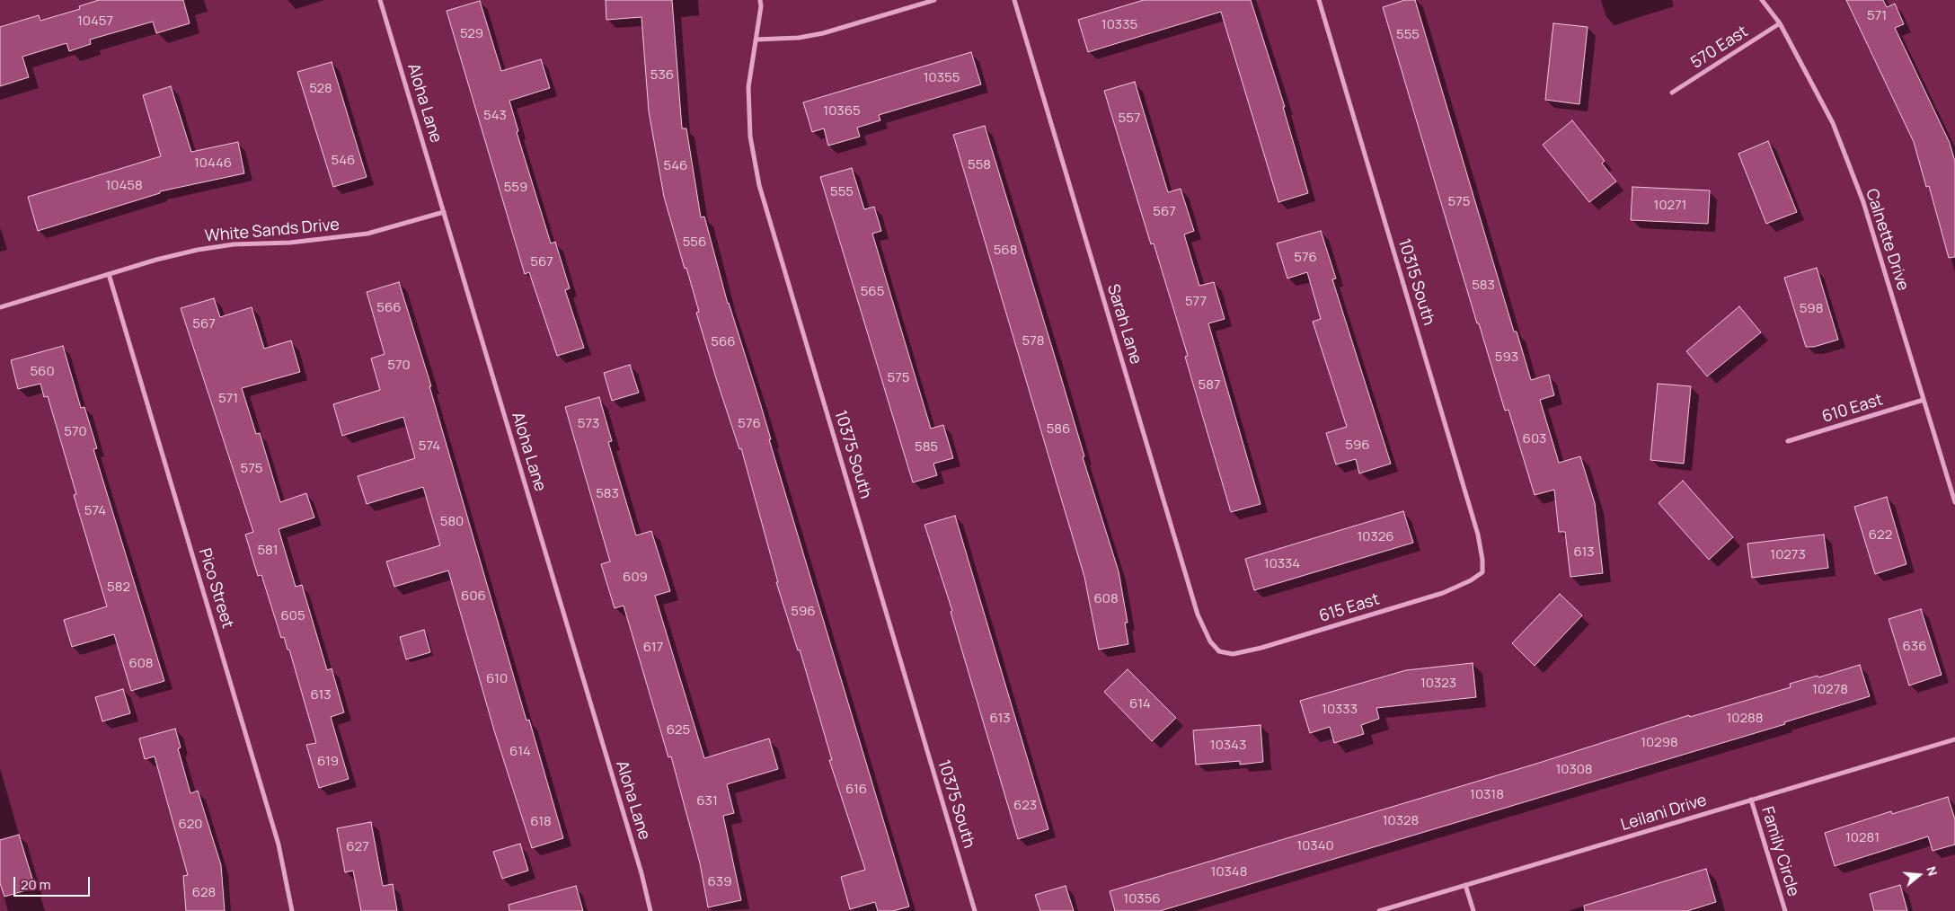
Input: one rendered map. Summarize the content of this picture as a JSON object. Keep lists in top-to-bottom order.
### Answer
{
  "streets": {
    "street": [
      "570 East",
      "Aloha Lane",
      "White Sands Drive",
      "Calnette Drive",
      "10315 South",
      "Sarah Lane",
      "610 East",
      "10375 South",
      "Pico Street",
      "615 East",
      "Leilani Drive",
      "Family Circle"
    ]
  },
  "crossings": [
    ["570 East", "Calnette Drive"],
    ["Aloha Lane", "White Sands Drive"],
    ["White Sands Drive", "Pico Street"],
    ["Calnette Drive", "610 East"],
    ["10315 South", "615 East"],
    ["Sarah Lane", "615 East"],
    ["Leilani Drive", "Family Circle"]
  ],
  "house_numbers": [
    "571",
    "10457",
    "10335",
    "529",
    "555",
    "536",
    "10355",
    "528",
    "10365",
    "543",
    "557",
    "546",
    "10446",
    "558",
    "546",
    "10458",
    "559",
    "555",
    "575",
    "10271",
    "567",
    "556",
    "568",
    "576",
    "567",
    "583",
    "565",
    "577",
    "566",
    "598",
    "567",
    "578",
    "566",
    "593",
    "570",
    "560",
    "575",
    "587",
    "571",
    "573",
    "576",
    "586",
    "570",
    "603",
    "596",
    "574",
    "585",
    "575",
    "583",
    "574",
    "580",
    "622",
    "10326",
    "581",
    "613",
    "10273",
    "10334",
    "609",
    "582",
    "606",
    "608",
    "596",
    "605",
    "636",
    "617",
    "608",
    "610",
    "10323",
    "10278",
    "613",
    "614",
    "10333",
    "613",
    "10288",
    "625",
    "10298",
    "10343",
    "614",
    "619",
    "10308",
    "616",
    "10318",
    "631",
    "623",
    "10328",
    "618",
    "620",
    "10281",
    "10340",
    "627",
    "10348",
    "639",
    "628",
    "10356"
  ],
  "scale_bar": "20 m",
  "north": "right"
}
